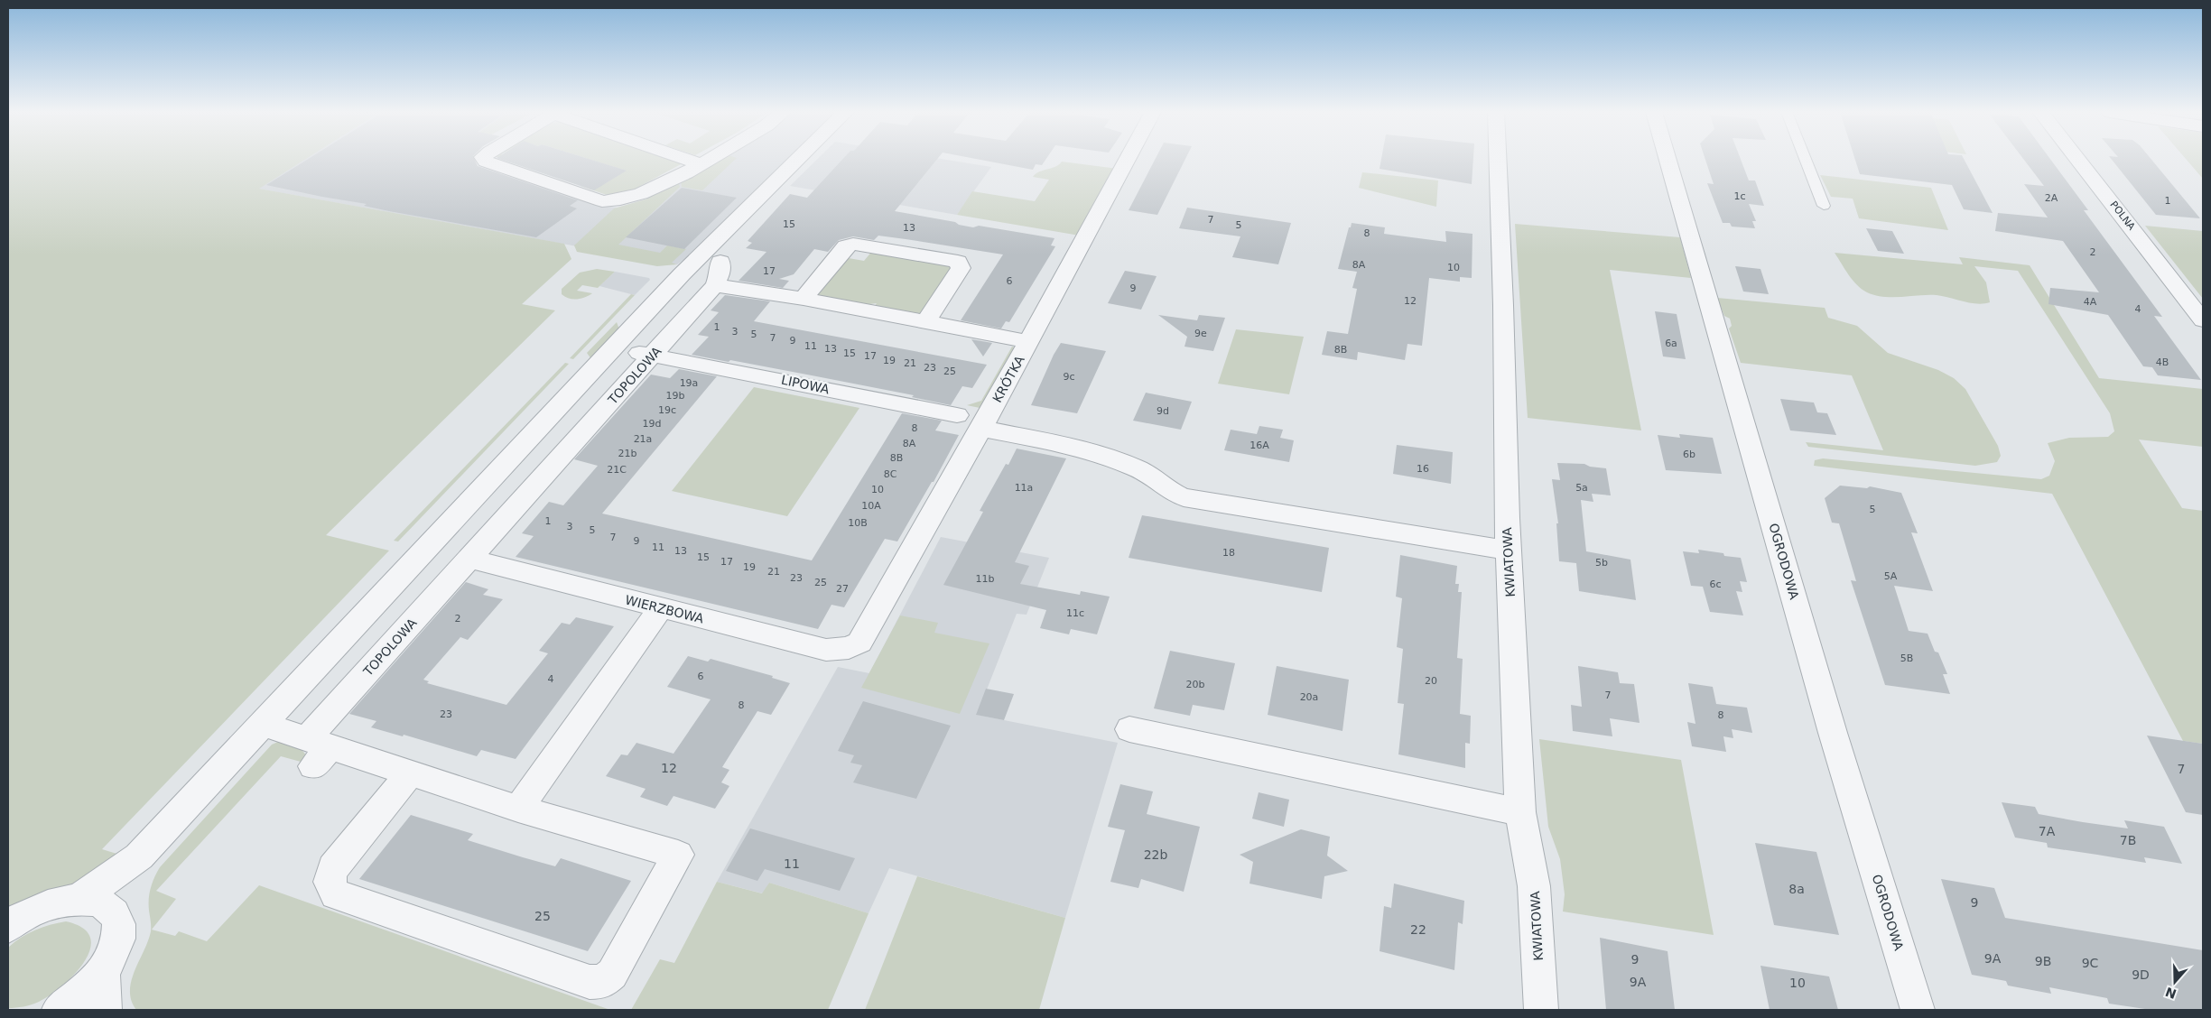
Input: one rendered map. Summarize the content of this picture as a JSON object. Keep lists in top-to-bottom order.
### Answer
{
  "streets": {
    "street": [
      "POLNA",
      "TOPOLOWA",
      "KRÓTKA",
      "LIPOWA",
      "OGRODOWA",
      "KWIATOWA",
      "WIERZBOWA"
    ]
  },
  "crossings": [
    ["TOPOLOWA", "LIPOWA"],
    ["TOPOLOWA", "WIERZBOWA"],
    ["KRÓTKA", "WIERZBOWA"]
  ],
  "house_numbers": [
    "1c",
    "2A",
    "1",
    "7",
    "15",
    "5",
    "13",
    "8",
    "2",
    "8A",
    "10",
    "17",
    "6",
    "9",
    "12",
    "4A",
    "4",
    "1",
    "3",
    "9e",
    "5",
    "7",
    "9",
    "6a",
    "11",
    "13",
    "8B",
    "15",
    "17",
    "19",
    "4B",
    "21",
    "23",
    "25",
    "9c",
    "19a",
    "19b",
    "19c",
    "9d",
    "19d",
    "8",
    "21a",
    "8A",
    "16A",
    "21b",
    "6b",
    "8B",
    "16",
    "21C",
    "8C",
    "11a",
    "5a",
    "10",
    "10A",
    "5",
    "1",
    "10B",
    "3",
    "5",
    "7",
    "9",
    "11",
    "13",
    "18",
    "15",
    "17",
    "5b",
    "19",
    "21",
    "5A",
    "23",
    "11b",
    "25",
    "6c",
    "27",
    "11c",
    "2",
    "5B",
    "6",
    "4",
    "20",
    "20b",
    "7",
    "20a",
    "8",
    "23",
    "8",
    "12",
    "7",
    "7A",
    "7B",
    "22b",
    "11",
    "8a",
    "9",
    "25",
    "22",
    "9A",
    "9",
    "9B",
    "9C",
    "9D",
    "9A",
    "10"
  ],
  "north": "bottom"
}
